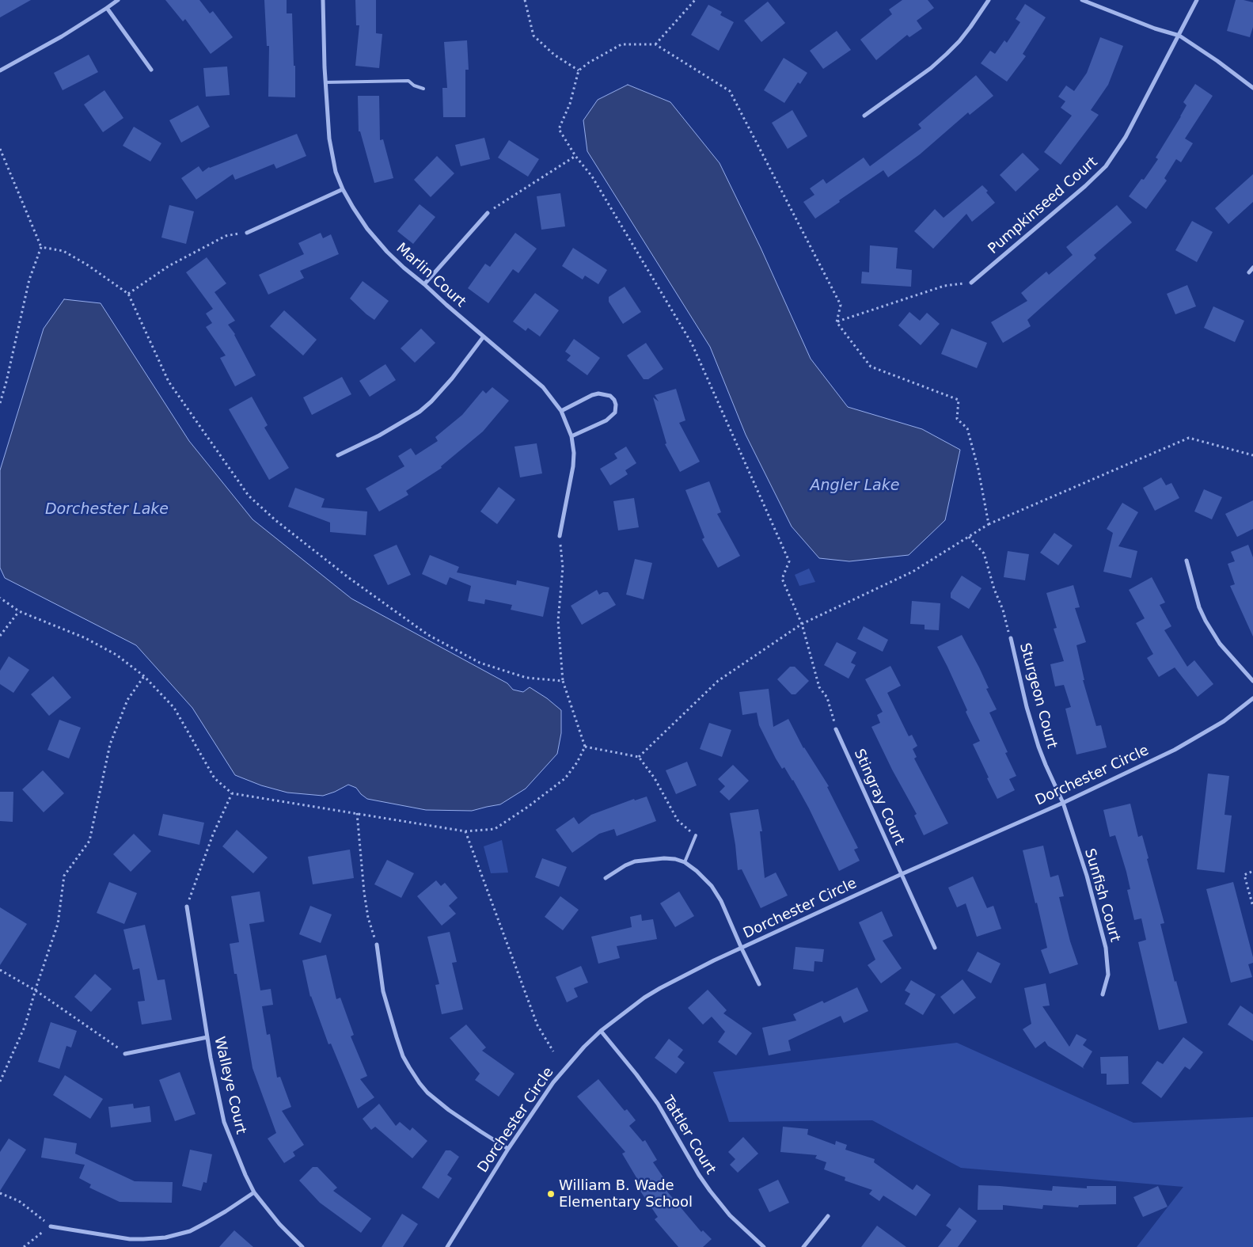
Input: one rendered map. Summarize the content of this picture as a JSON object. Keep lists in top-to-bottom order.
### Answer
{
  "streets": {
    "street": [
      "Pumpkinseed Court",
      "Marlin Court",
      "Sturgeon Court",
      "Dorchester Circle",
      "Stingray Court",
      "Sunfish Court",
      "Walleye Court",
      "Tattler Court"
    ]
  },
  "crossings": [
    ["Sturgeon Court", "Dorchester Circle"],
    ["Sturgeon Court", "Sunfish Court"],
    ["Dorchester Circle", "Stingray Court"],
    ["Dorchester Circle", "Sunfish Court"],
    ["Dorchester Circle", "Tattler Court"]
  ],
  "water": ["Angler Lake", "Dorchester Lake"],
  "places": ["William B. Wade Elementary School"]
}
